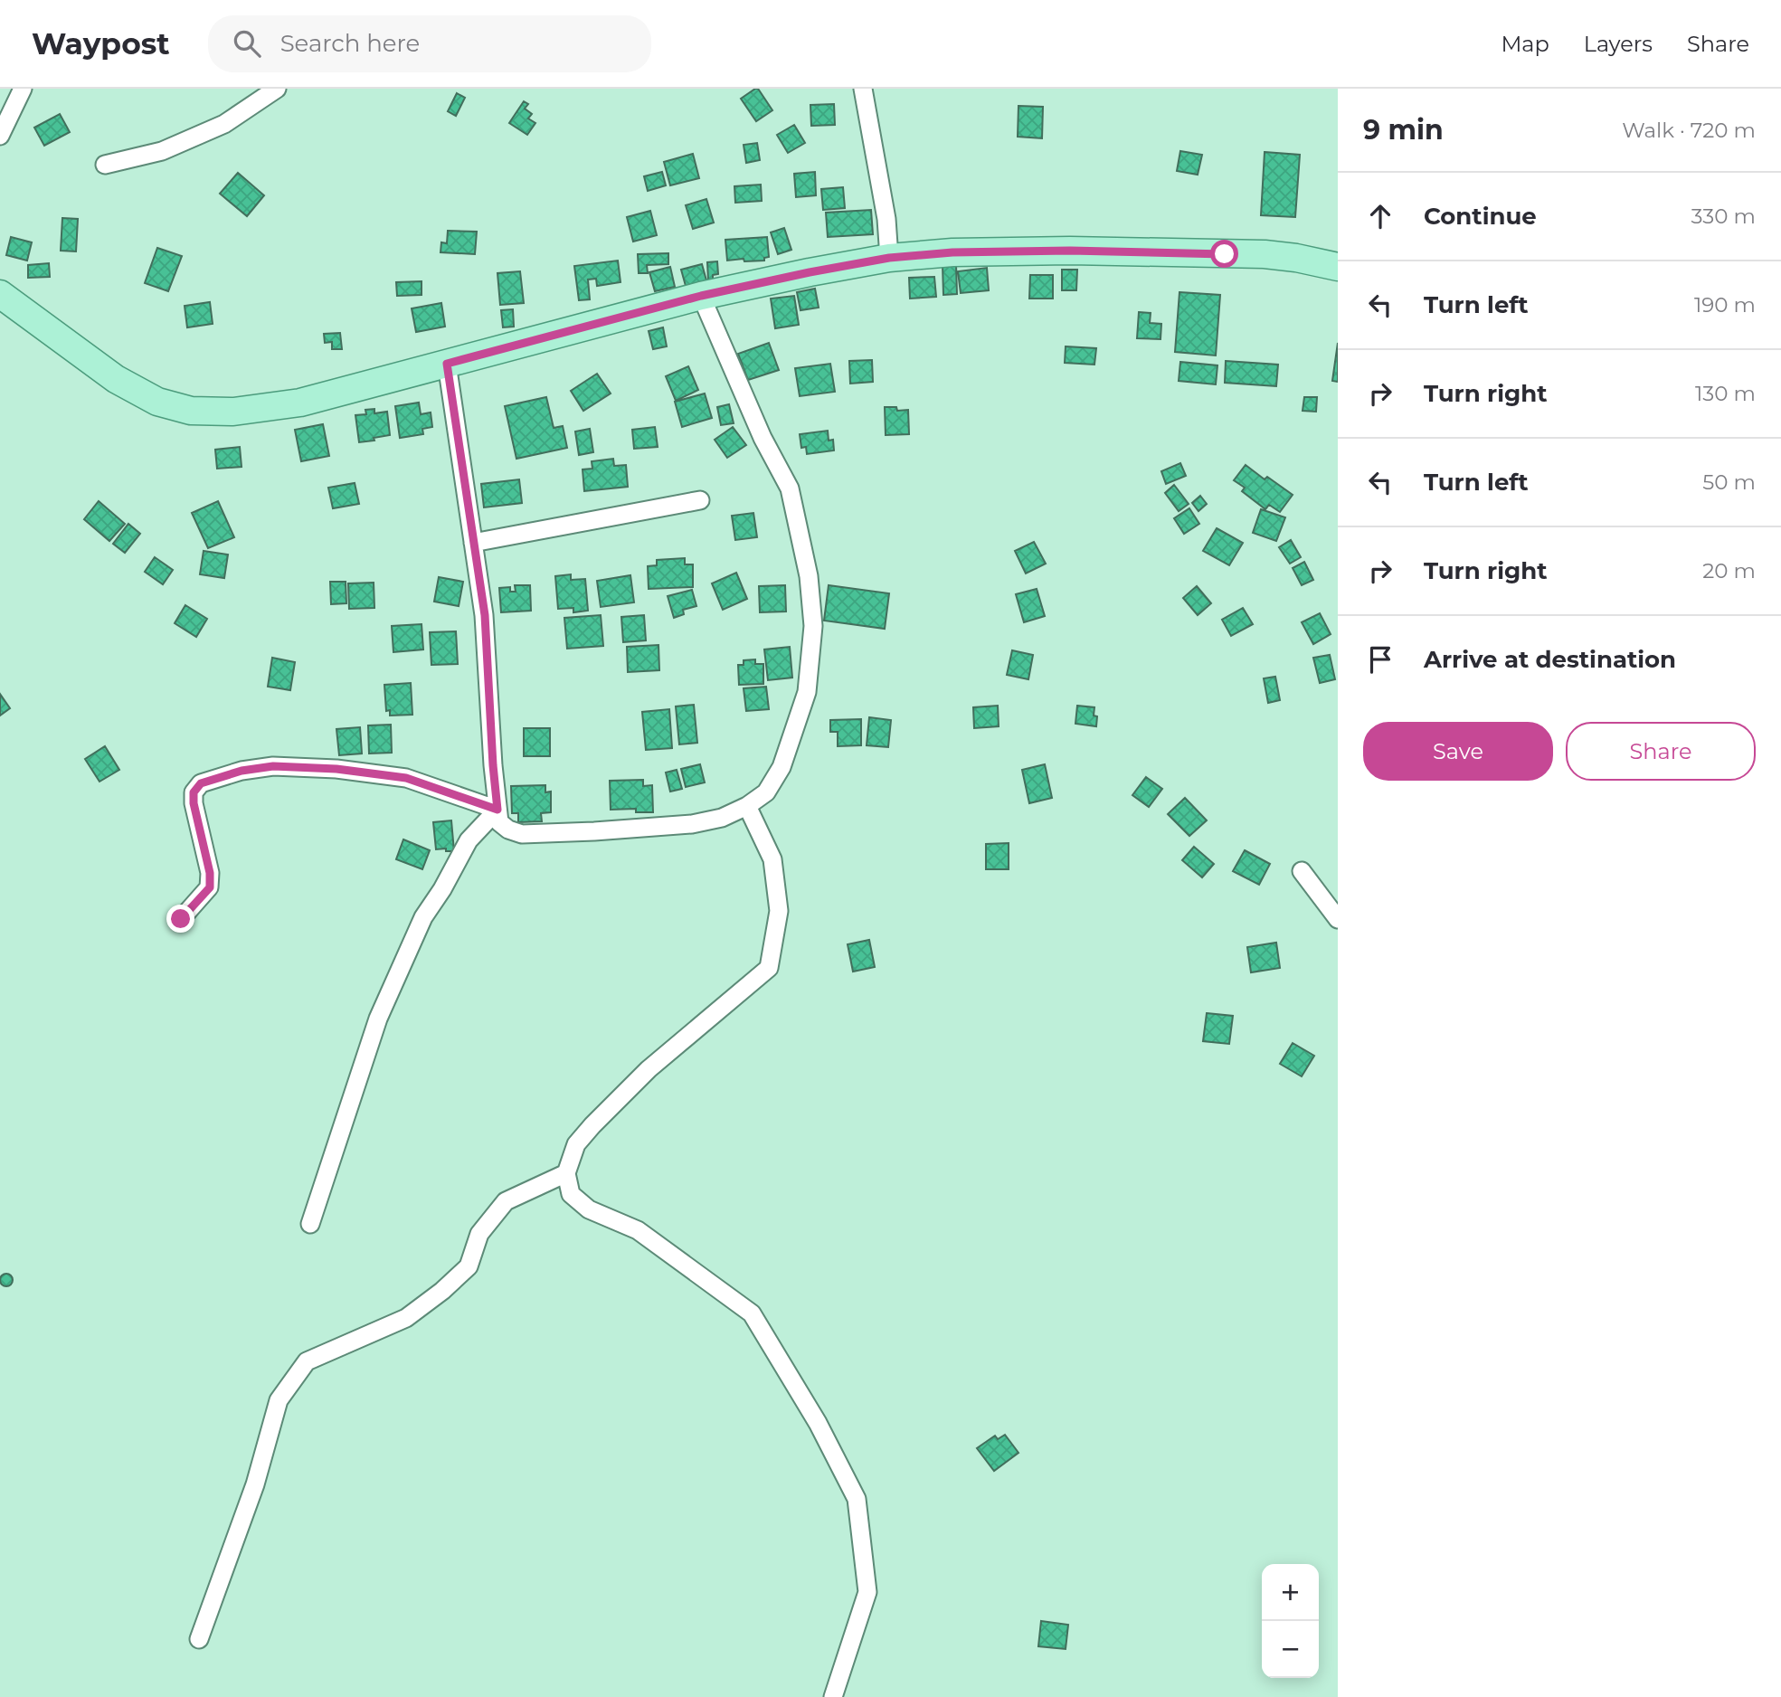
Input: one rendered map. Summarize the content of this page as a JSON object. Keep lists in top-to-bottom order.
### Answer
{
  "page": {
    "header": "Waypost",
    "search": "Search here",
    "nav": ["Map", "Layers", "Share"],
    "heading": ["9 min", "Walk · 720 m"],
    "list": [
      ["Continue", "330 m"],
      ["Turn left", "190 m"],
      ["Turn right", "130 m"],
      ["Turn left", "50 m"],
      ["Turn right", "20 m"],
      "Arrive at destination"
    ],
    "buttons": ["Save", "Share"],
    "map_buttons": ["+", "−"]
  }
}
